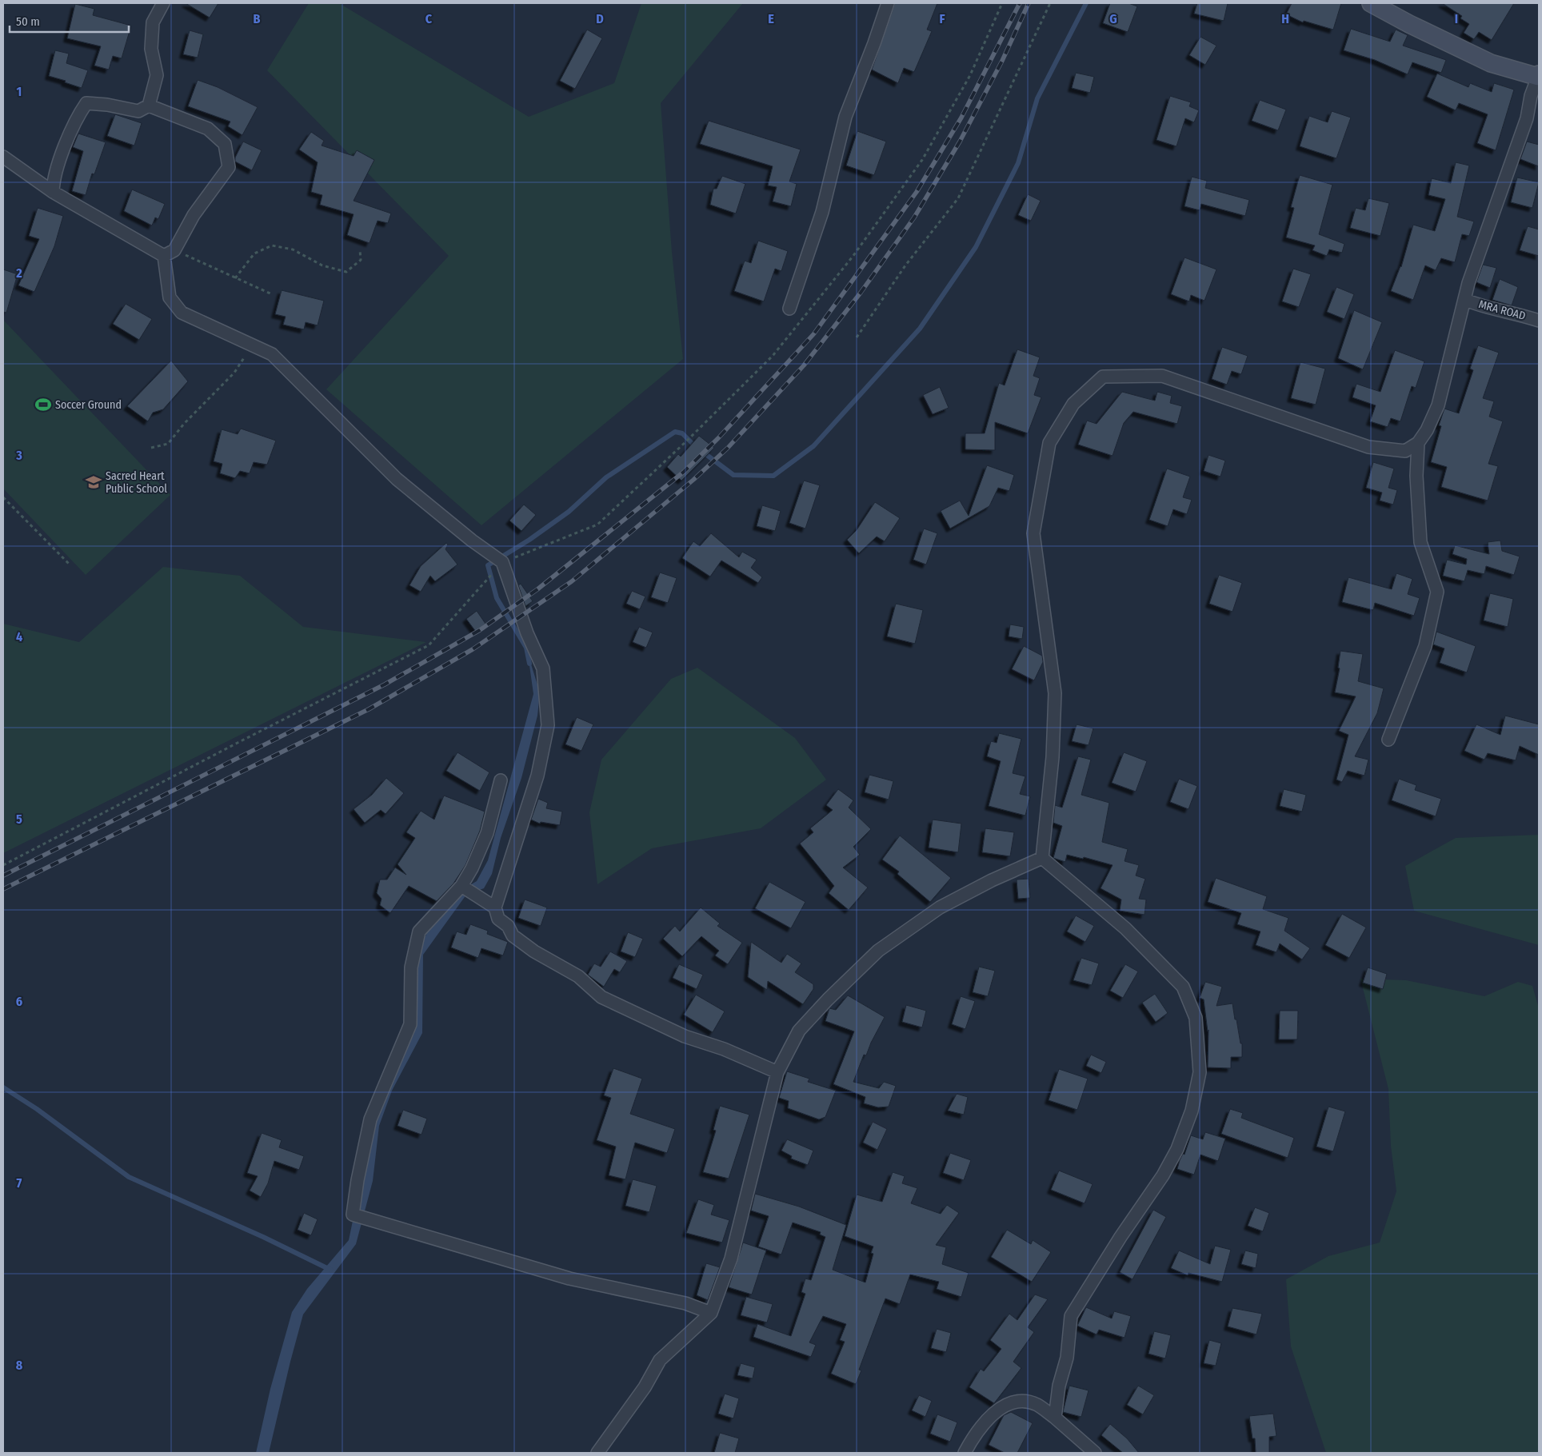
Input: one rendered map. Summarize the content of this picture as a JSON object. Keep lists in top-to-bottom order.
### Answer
{
  "streets": {
    "street": ["MRA ROAD"]
  },
  "places": {
    "sports": ["Soccer Ground"],
    "school or university": ["Sacred Heart Public School"]
  },
  "scale_bar": "50 m",
  "grid": {
    "columns": [
      "B",
      "C",
      "D",
      "E",
      "F",
      "G",
      "H",
      "I"
    ],
    "rows": [
      "1",
      "2",
      "3",
      "4",
      "5",
      "6",
      "7",
      "8"
    ]
  }
}
